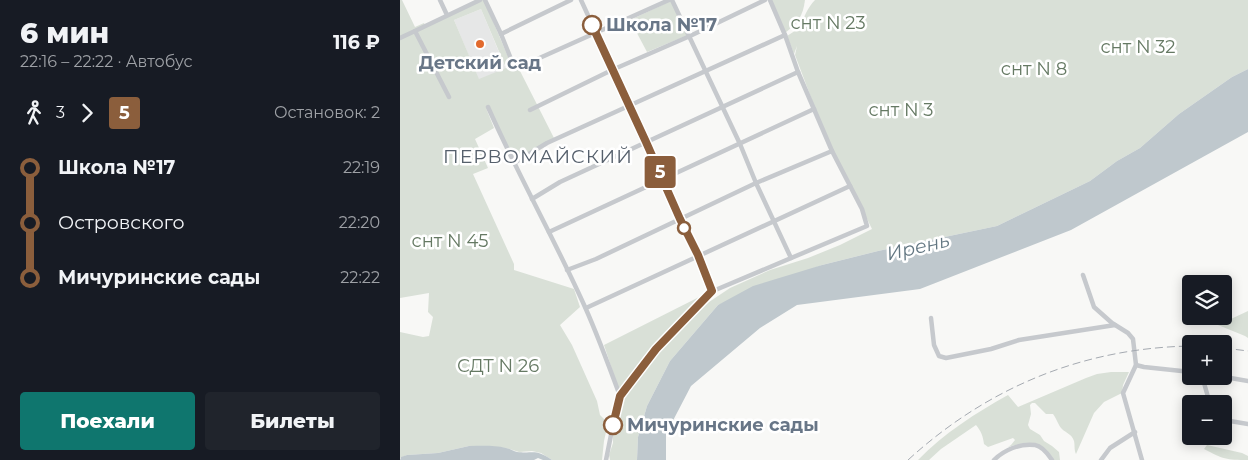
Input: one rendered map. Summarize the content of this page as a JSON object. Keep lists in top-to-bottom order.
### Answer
{
  "districts": ["ПЕРВОМАЙСКИЙ"],
  "water": ["Ирень"],
  "parks": [
    "снт N 23",
    "снт N 32",
    "снт N 8",
    "снт N 3",
    "снт N 45",
    "СДТ N 26"
  ],
  "places": ["Школа №17", "Детский сад", "Мичуринские сады"],
  "lines": ["bus line 5"],
  "page": {
    "heading": ["6 мин", "22:16 – 22:22 · Автобус", "116 ₽"],
    "on_map": "5",
    "legs": ["3", "5", "Остановок: 2"],
    "list": [
      {
        "name": "Школа №17",
        "value": "22:19"
      },
      {
        "name": "Островского",
        "value": "22:20"
      },
      {
        "name": "Мичуринские сады",
        "value": "22:22"
      }
    ],
    "map_buttons": ["+", "−"],
    "buttons": ["Поехали", "Билеты"]
  }
}
